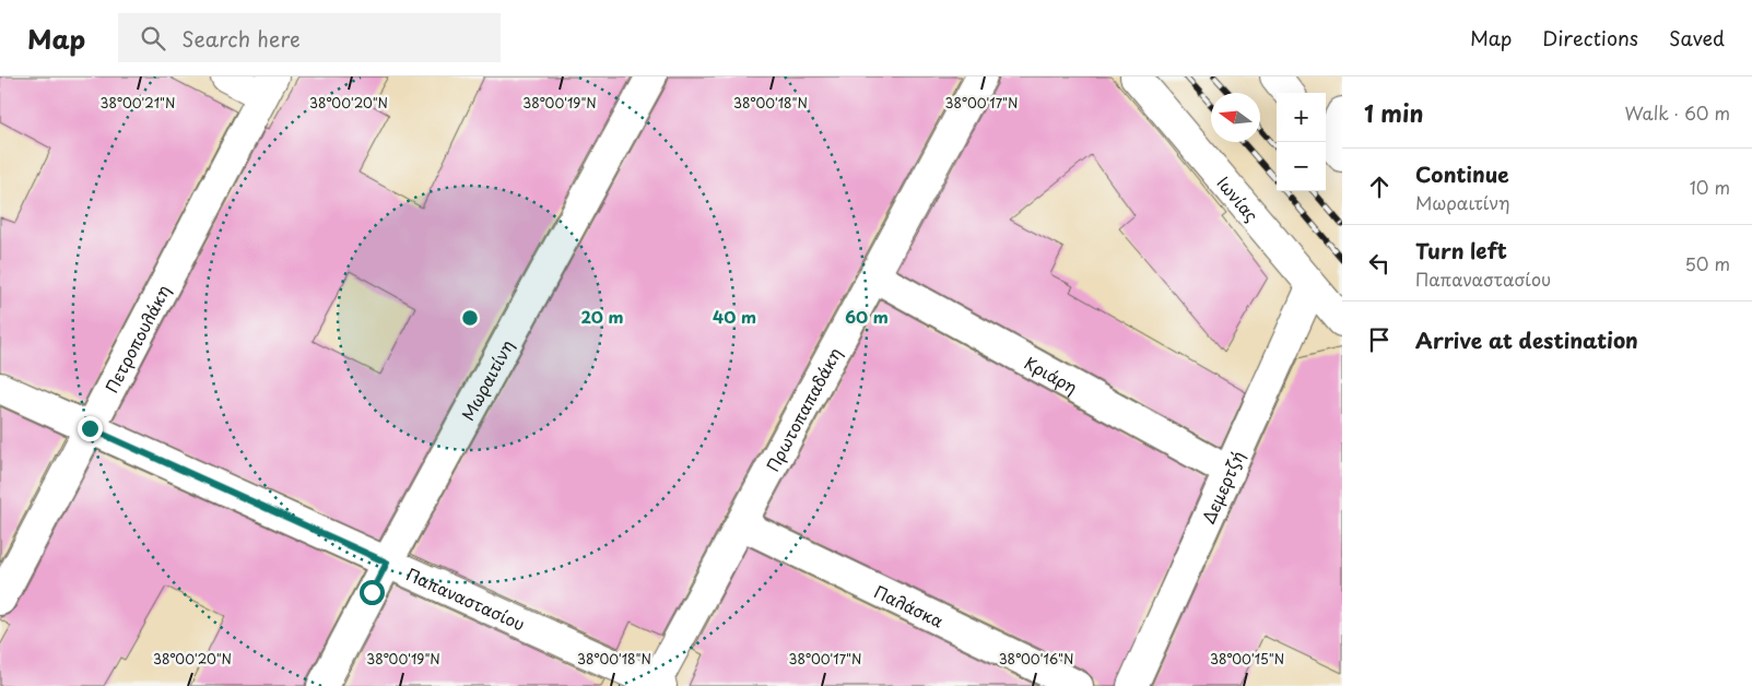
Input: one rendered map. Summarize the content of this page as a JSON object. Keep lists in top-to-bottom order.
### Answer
{
  "streets": {
    "street": [
      "Ιωνίας",
      "Πετροπουλάκη",
      "Κριάρη",
      "Μωραιτίνη",
      "Πρωτοπαπαδάκη",
      "Δεμερτζή",
      "Παπαναστασίου",
      "Παλάσκα"
    ]
  },
  "crossings": [
    ["Ιωνίας", "Δεμερτζή"],
    ["Πετροπουλάκη", "Παπαναστασίου"],
    ["Κριάρη", "Πρωτοπαπαδάκη"],
    ["Κριάρη", "Δεμερτζή"],
    ["Μωραιτίνη", "Παπαναστασίου"],
    ["Πρωτοπαπαδάκη", "Παπαναστασίου"],
    ["Πρωτοπαπαδάκη", "Παλάσκα"]
  ],
  "north": "left",
  "page": {
    "header": "Map",
    "search": "Search here",
    "nav": ["Map", "Directions", "Saved"],
    "heading": ["1 min", "Walk · 60 m"],
    "map_buttons": ["+", "−"],
    "list": [
      ["Continue", "Μωραιτίνη", "10 m"],
      ["Turn left", "Παπαναστασίου", "50 m"],
      "Arrive at destination"
    ]
  },
  "coordinates": [
    "38°00'21\"N",
    "38°00'20\"N",
    "38°00'19\"N",
    "38°00'18\"N",
    "38°00'17\"N",
    "38°00'16\"N",
    "38°00'15\"N"
  ],
  "rings": ["20 m", "40 m", "60 m"]
}
